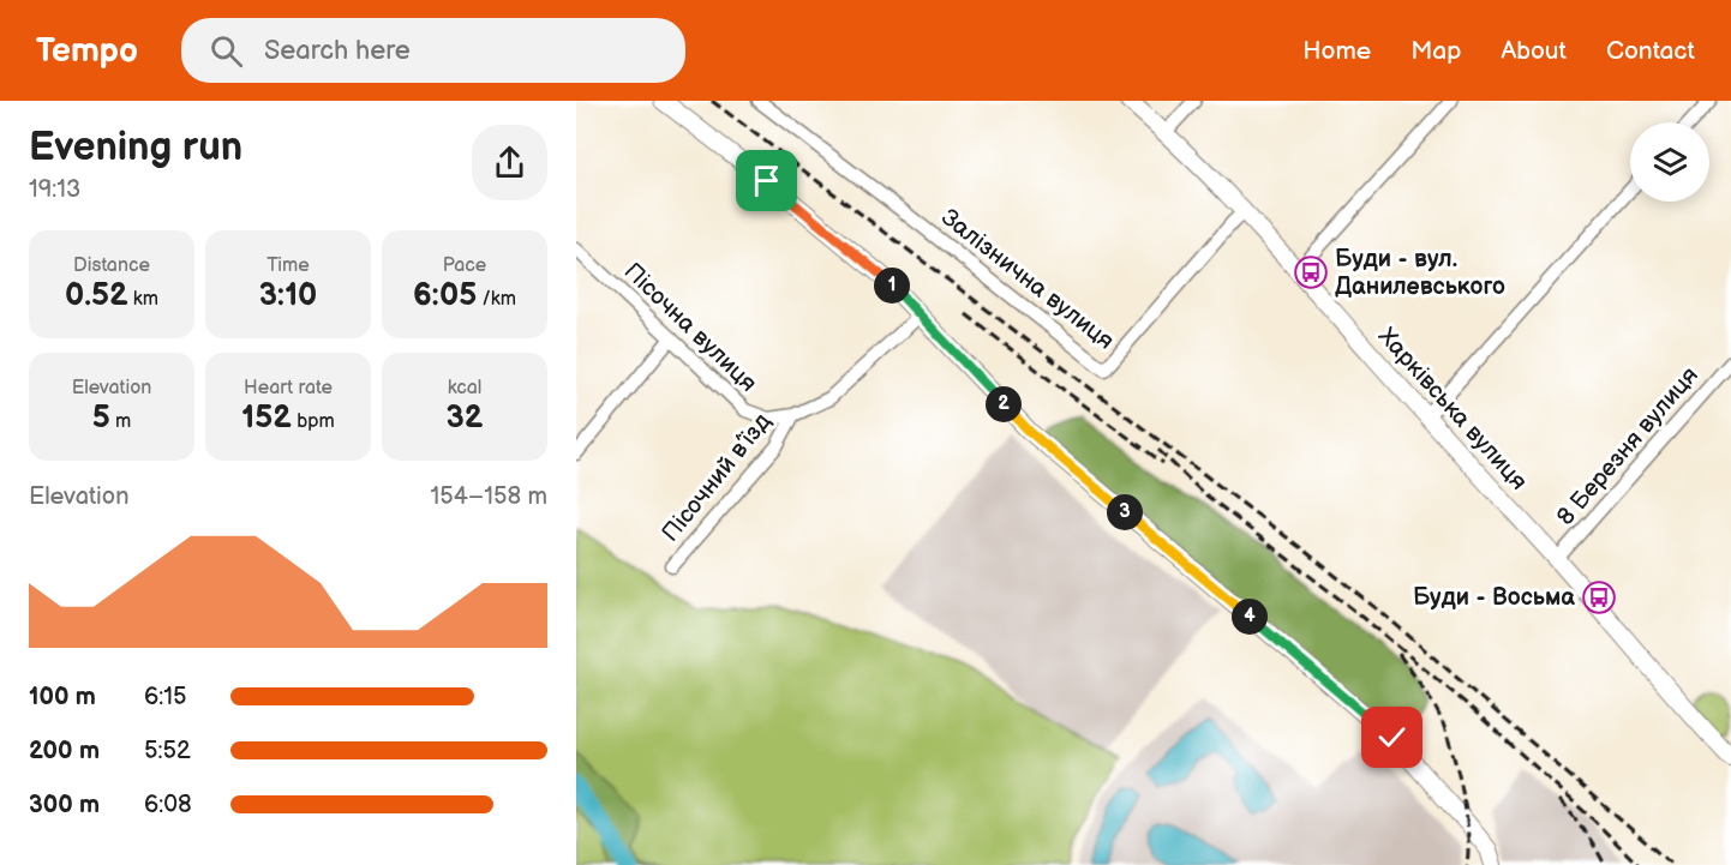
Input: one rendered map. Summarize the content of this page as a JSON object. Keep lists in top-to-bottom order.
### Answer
{
  "streets": {
    "street": [
      "Залізнична вулиця",
      "Пісочна вулиця",
      "Харківська вулиця",
      "8 Березня вулиця",
      "Пісочний в’їзд"
    ]
  },
  "crossings": [
    ["Залізнична вулиця", "Харківська вулиця"],
    ["Пісочна вулиця", "Пісочний в’їзд"],
    ["Харківська вулиця", "8 Березня вулиця"]
  ],
  "places": {
    "bus stop": ["Буди - вул. Данилевського", "Буди - Восьма"]
  },
  "page": {
    "header": "Tempo",
    "search": "Search here",
    "nav": [
      "Home",
      "Map",
      "About",
      "Contact"
    ],
    "heading": ["Evening run", "19:13"],
    "stats": [
      ["Distance", "0.52 km"],
      ["Time", "3:10"],
      ["Pace", "6:05 /km"],
      ["Elevation", "5 m"],
      ["Heart rate", "152 bpm"],
      ["kcal", "32"]
    ],
    "pins": [
      "1",
      "2",
      "3",
      "4"
    ],
    "chart": ["Elevation", "154–158 m"],
    "list": [
      {
        "name": "100 m",
        "note": "6:15"
      },
      {
        "name": "200 m",
        "note": "5:52"
      },
      {
        "name": "300 m",
        "note": "6:08"
      }
    ]
  }
}
